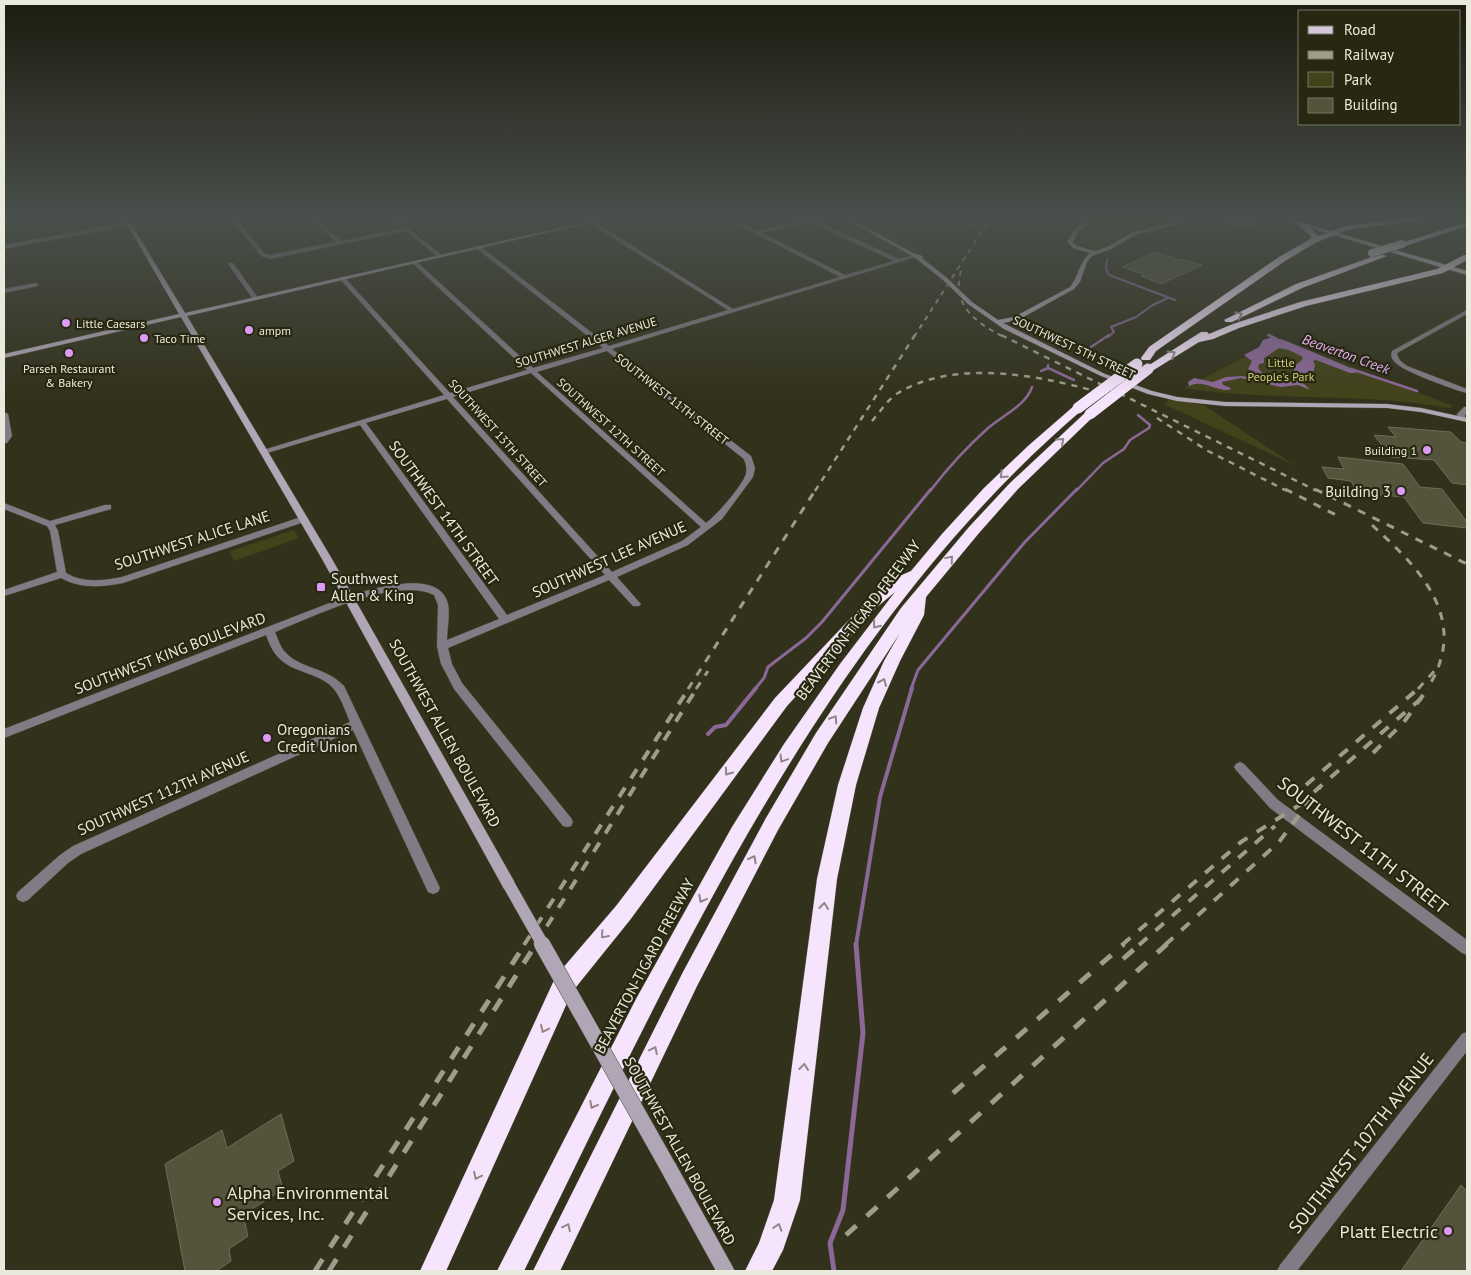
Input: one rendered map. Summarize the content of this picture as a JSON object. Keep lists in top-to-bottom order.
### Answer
{
  "streets": {
    "highway": ["BEAVERTON-TIGARD FREEWAY"],
    "street": [
      "SOUTHWEST ALGER AVENUE",
      "SOUTHWEST 5TH STREET",
      "SOUTHWEST 11TH STREET",
      "SOUTHWEST 12TH STREET",
      "SOUTHWEST 13TH STREET",
      "SOUTHWEST 14TH STREET",
      "SOUTHWEST ALICE LANE",
      "SOUTHWEST LEE AVENUE",
      "SOUTHWEST KING BOULEVARD",
      "SOUTHWEST ALLEN BOULEVARD",
      "SOUTHWEST 112TH AVENUE",
      "SOUTHWEST 107TH AVENUE"
    ]
  },
  "crossings": [
    ["SOUTHWEST ALGER AVENUE", "SOUTHWEST 11TH STREET"],
    ["SOUTHWEST ALGER AVENUE", "SOUTHWEST 12TH STREET"],
    ["SOUTHWEST ALGER AVENUE", "SOUTHWEST 13TH STREET"],
    ["SOUTHWEST ALGER AVENUE", "SOUTHWEST 14TH STREET"],
    ["SOUTHWEST ALGER AVENUE", "SOUTHWEST ALLEN BOULEVARD"],
    ["SOUTHWEST 11TH STREET", "SOUTHWEST LEE AVENUE"],
    ["SOUTHWEST 12TH STREET", "SOUTHWEST LEE AVENUE"],
    ["SOUTHWEST 13TH STREET", "SOUTHWEST LEE AVENUE"],
    ["SOUTHWEST 14TH STREET", "SOUTHWEST LEE AVENUE"],
    ["SOUTHWEST ALICE LANE", "SOUTHWEST ALLEN BOULEVARD"],
    ["SOUTHWEST LEE AVENUE", "SOUTHWEST KING BOULEVARD"],
    ["SOUTHWEST KING BOULEVARD", "SOUTHWEST ALLEN BOULEVARD"]
  ],
  "water": ["Beaverton Creek"],
  "parks": ["Little People's Park"],
  "places": {
    "other": [
      "Little Caesars",
      "ampm",
      "Taco Time",
      "Parseh Restaurant & Bakery",
      "Building 1",
      "Building 3",
      "Oregonians Credit Union",
      "Alpha Environmental Services, Inc.",
      "Platt Electric"
    ],
    "transit": ["Southwest Allen & King"]
  },
  "legend": [
    "Road",
    "Railway",
    "Park",
    "Building"
  ]
}
